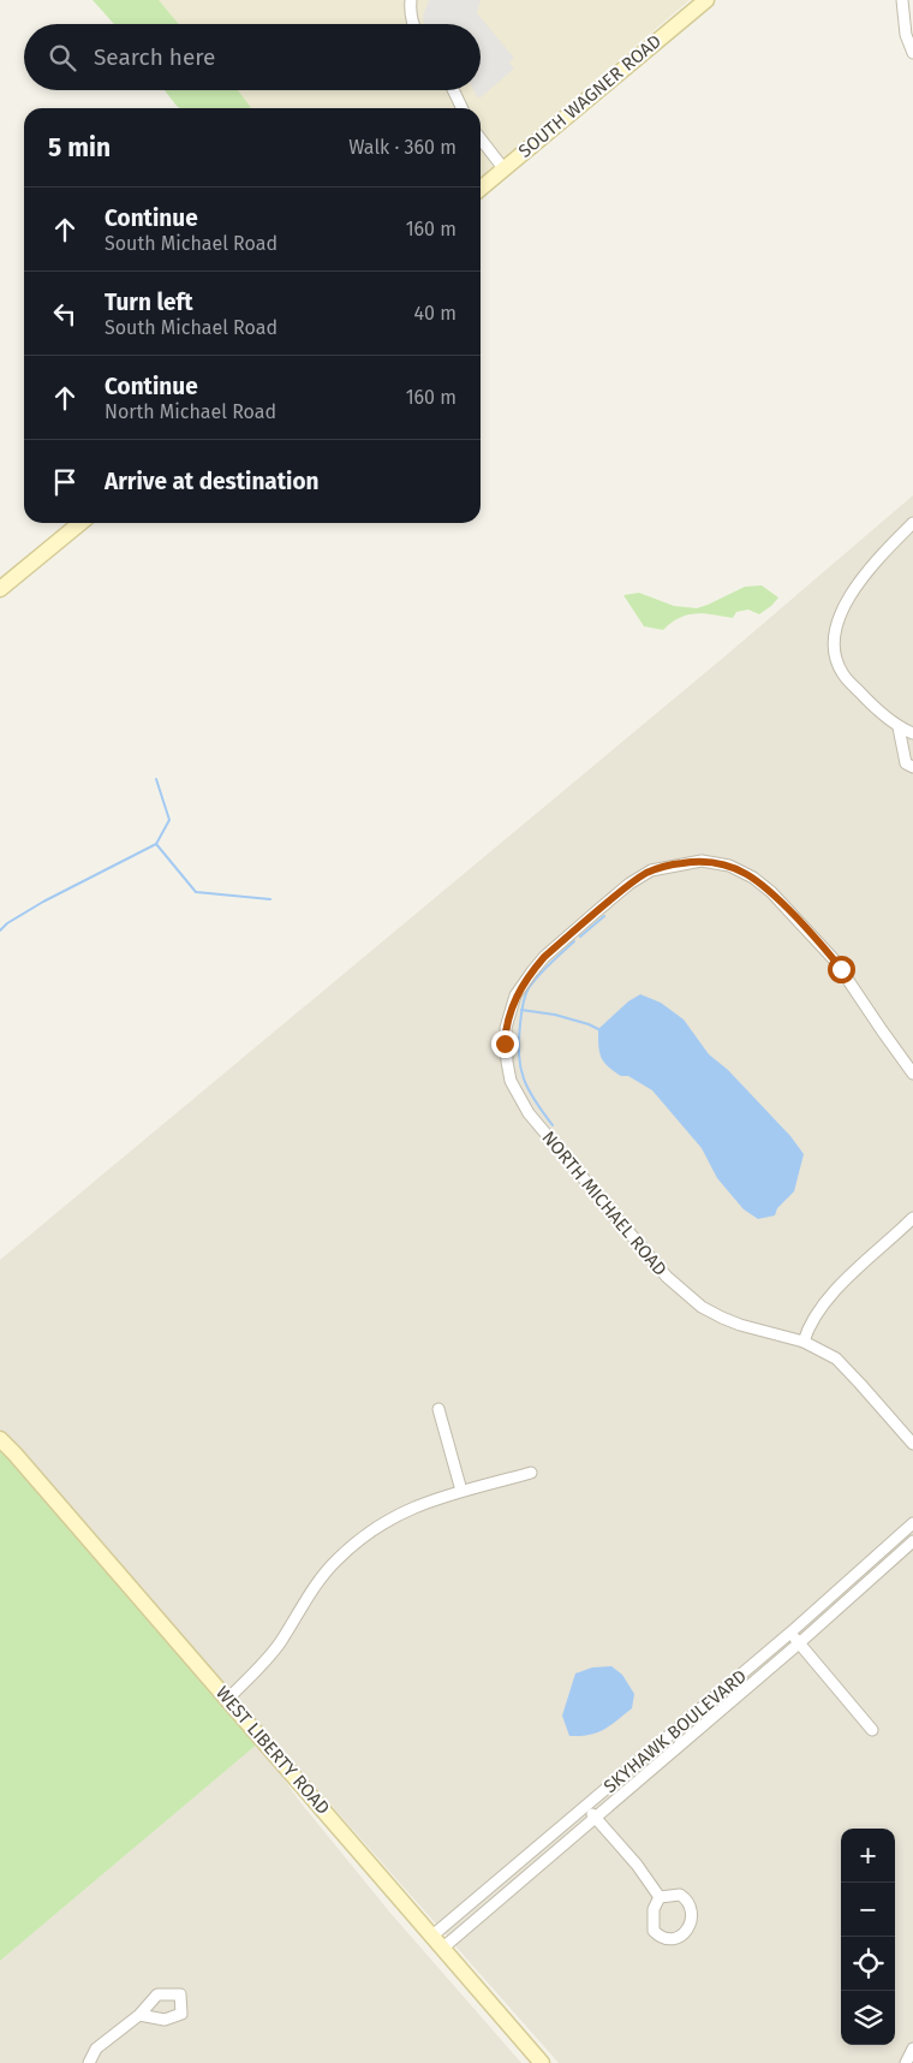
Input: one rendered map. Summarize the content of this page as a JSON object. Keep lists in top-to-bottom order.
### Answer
{
  "streets": {
    "main road": ["SOUTH WAGNER ROAD", "WEST LIBERTY ROAD"],
    "street": ["NORTH MICHAEL ROAD", "SKYHAWK BOULEVARD"]
  },
  "crossings": [
    ["SKYHAWK BOULEVARD", "WEST LIBERTY ROAD"]
  ],
  "page": {
    "search": "Search here",
    "heading": ["5 min", "Walk · 360 m"],
    "list": [
      ["Continue", "South Michael Road", "160 m"],
      ["Turn left", "South Michael Road", "40 m"],
      ["Continue", "North Michael Road", "160 m"],
      "Arrive at destination"
    ],
    "map_buttons": ["+", "−"]
  }
}
